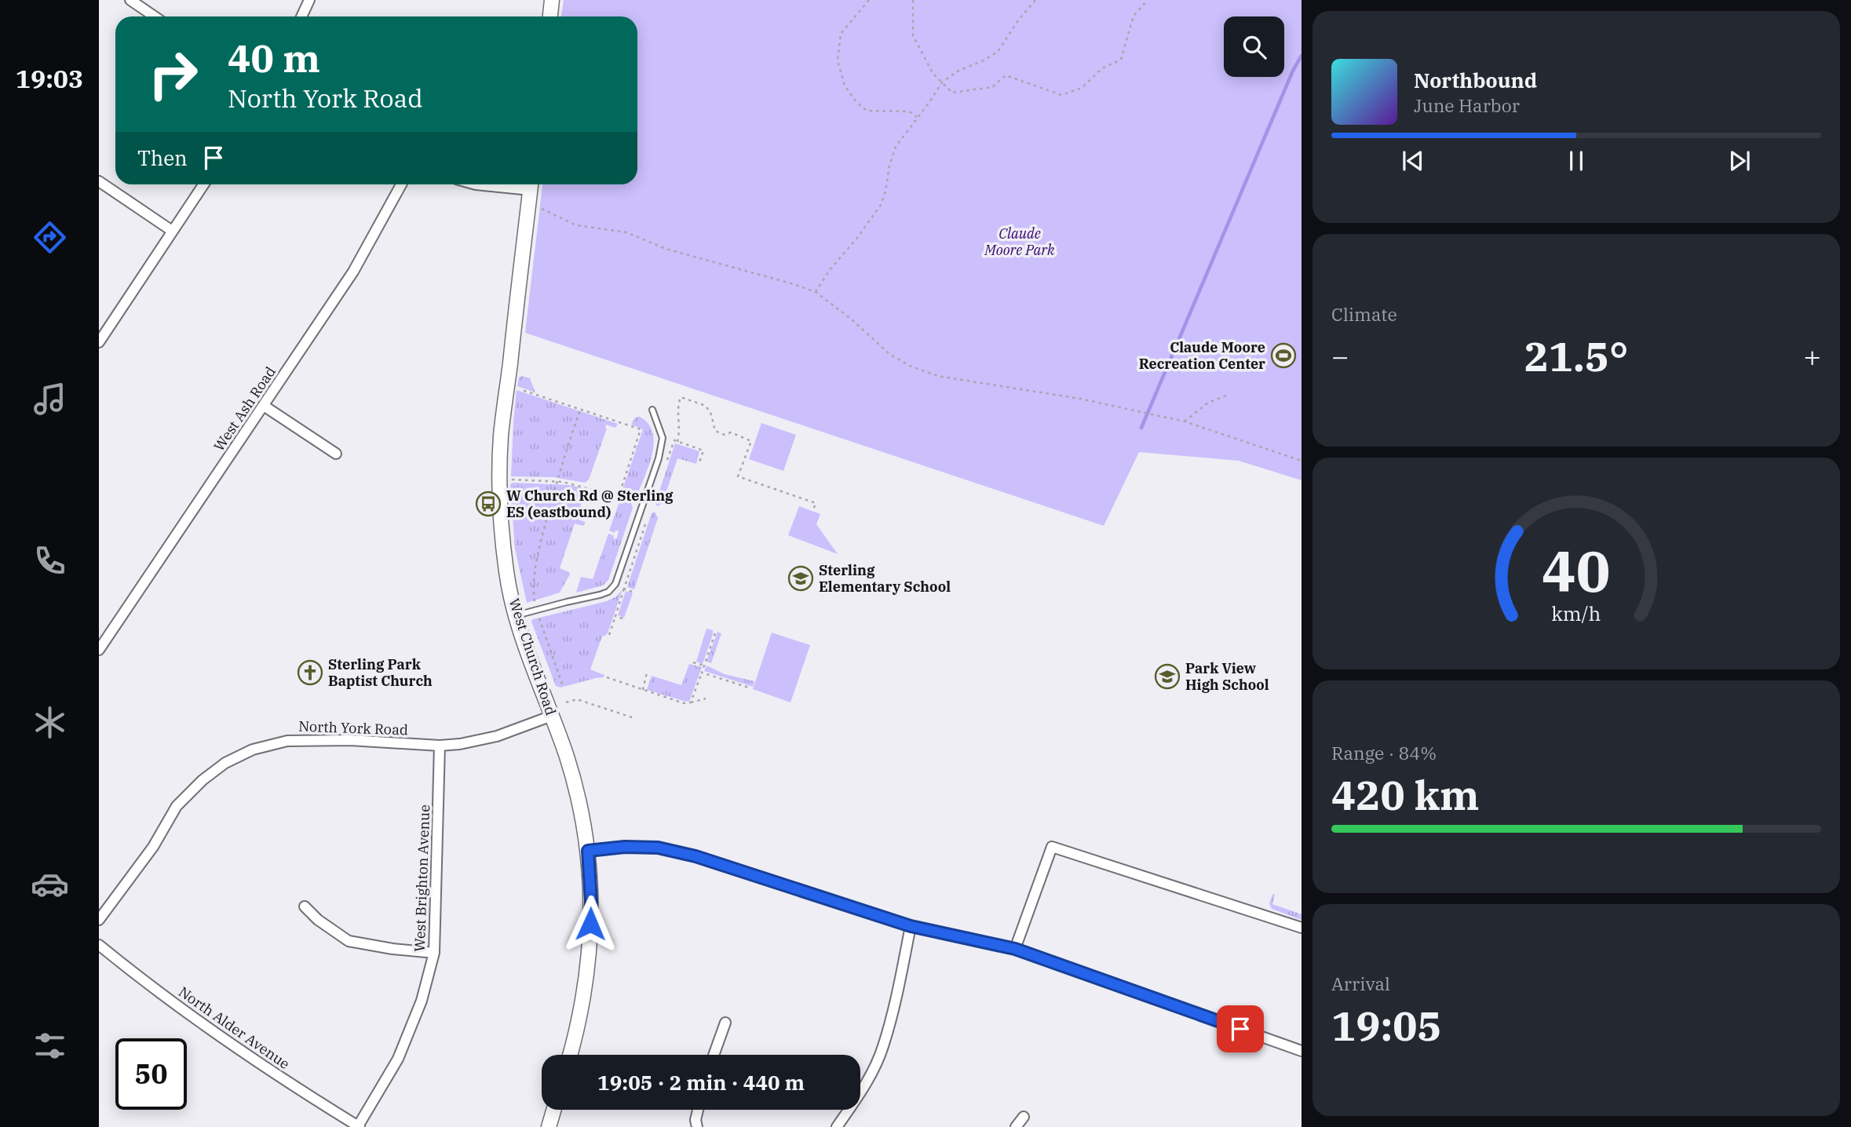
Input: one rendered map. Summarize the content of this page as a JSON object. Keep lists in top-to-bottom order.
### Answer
{
  "streets": {
    "main road": ["West Church Road"],
    "street": [
      "West Ash Road",
      "North York Road",
      "West Brighton Avenue",
      "North Alder Avenue"
    ]
  },
  "crossings": [
    ["West Church Road", "North York Road"],
    ["North York Road", "West Brighton Avenue"],
    ["West Brighton Avenue", "North Alder Avenue"]
  ],
  "parks": ["Claude Moore Park"],
  "places": {
    "sports": ["Claude Moore Recreation Center"],
    "bus stop": ["W Church Rd @ Sterling ES (eastbound)"],
    "school or university": ["Sterling Elementary School", "Park View High School"],
    "church": ["Sterling Park Baptist Church"]
  },
  "page": {
    "tabs": "19:03",
    "turn": ["40 m", "North York Road"],
    "song": ["Northbound", "June Harbor"],
    "then": "Then",
    "tile": [
      "Climate",
      ["Range · 84%", "420 km"],
      ["Arrival", "19:05"]
    ],
    "heat": ["−", "21.5°", "+"],
    "limit": "50",
    "trip": "19:05 · 2 min · 440 m",
    "gauge": ["40", "km/h"]
  }
}
